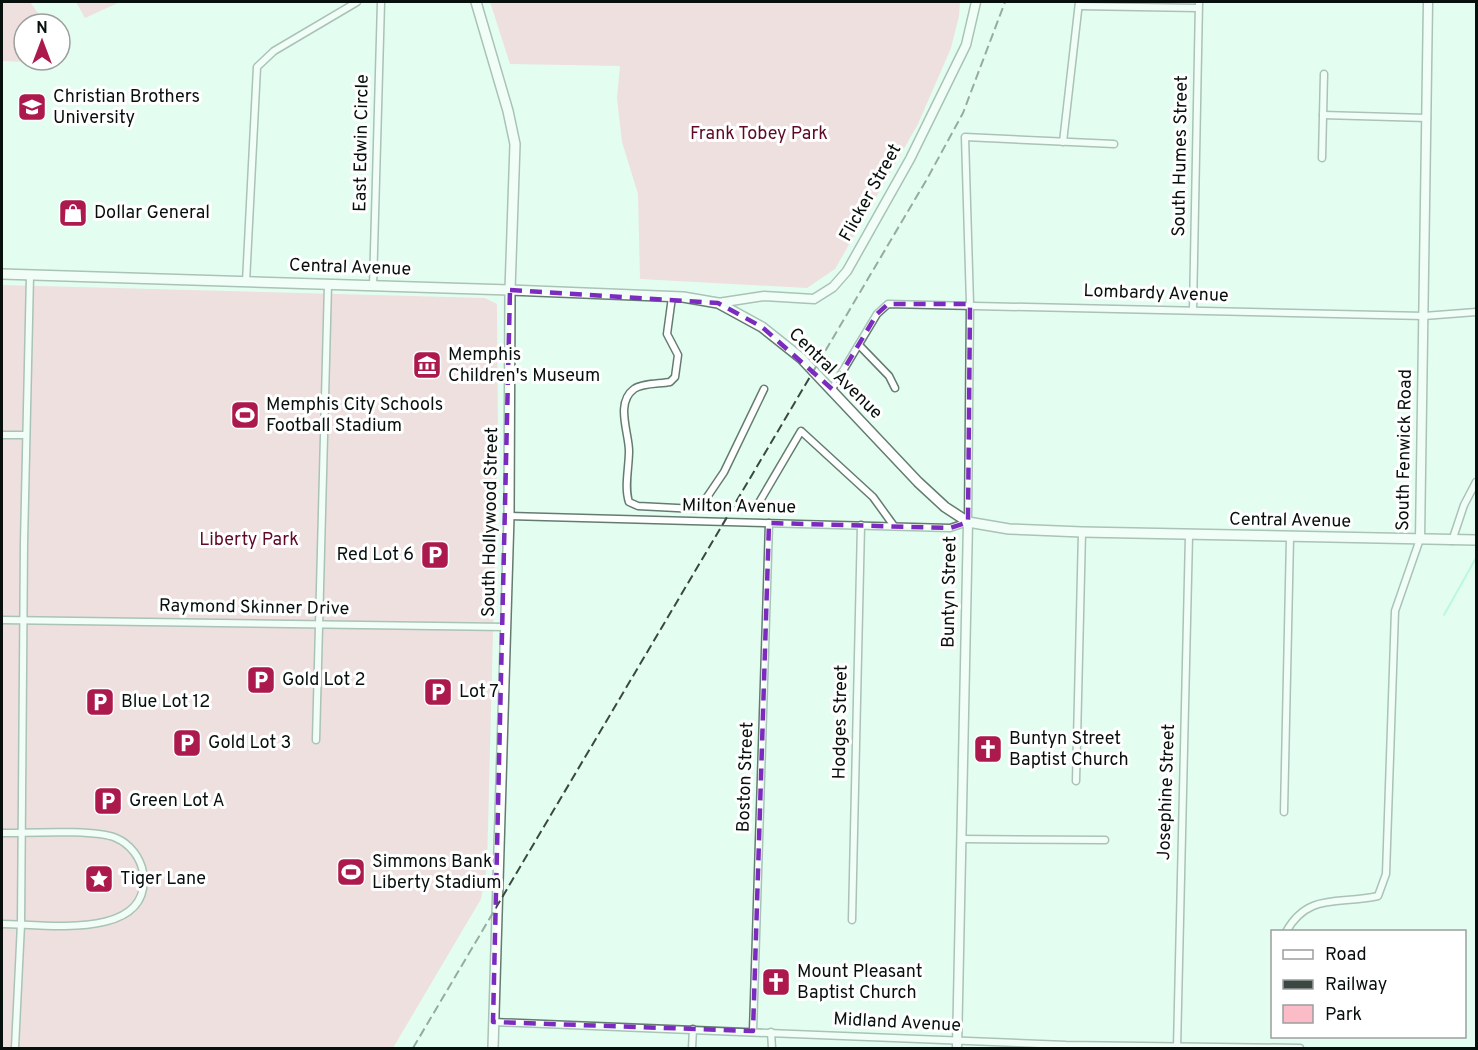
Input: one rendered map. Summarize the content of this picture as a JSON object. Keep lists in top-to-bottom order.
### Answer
{
  "streets": {
    "main road": ["Central Avenue", "South Hollywood Street"],
    "street": [
      "East Edwin Circle",
      "South Humes Street",
      "Flicker Street",
      "Lombardy Avenue",
      "South Fenwick Road",
      "Milton Avenue",
      "Buntyn Street",
      "Raymond Skinner Drive",
      "Hodges Street",
      "Boston Street",
      "Josephine Street",
      "Midland Avenue"
    ]
  },
  "crossings": [
    ["East Edwin Circle", "Central Avenue"],
    ["South Humes Street", "Lombardy Avenue"],
    ["Flicker Street", "Central Avenue"],
    ["Central Avenue", "South Fenwick Road"],
    ["Central Avenue", "Milton Avenue"],
    ["Central Avenue", "South Hollywood Street"],
    ["Central Avenue", "Buntyn Street"],
    ["Central Avenue", "Josephine Street"],
    ["Lombardy Avenue", "South Fenwick Road"],
    ["Lombardy Avenue", "Buntyn Street"],
    ["Milton Avenue", "South Hollywood Street"],
    ["Milton Avenue", "Buntyn Street"],
    ["Milton Avenue", "Hodges Street"],
    ["Milton Avenue", "Boston Street"],
    ["South Hollywood Street", "Raymond Skinner Drive"],
    ["South Hollywood Street", "Midland Avenue"],
    ["Buntyn Street", "Midland Avenue"],
    ["Boston Street", "Midland Avenue"],
    ["Josephine Street", "Midland Avenue"]
  ],
  "parks": ["Frank Tobey Park", "Liberty Park"],
  "places": {
    "school or university": ["Christian Brothers University"],
    "shop": ["Dollar General"],
    "museum": ["Memphis Children's Museum"],
    "sports": ["Memphis City Schools Football Stadium", "Simmons Bank Liberty Stadium"],
    "parking": [
      "Red Lot 6",
      "Gold Lot 2",
      "Lot 7",
      "Blue Lot 12",
      "Gold Lot 3",
      "Green Lot A"
    ],
    "church": ["Buntyn Street Baptist Church", "Mount Pleasant Baptist Church"],
    "place": ["Tiger Lane"]
  },
  "legend": ["Road", "Railway", "Park"],
  "north": "top"
}
